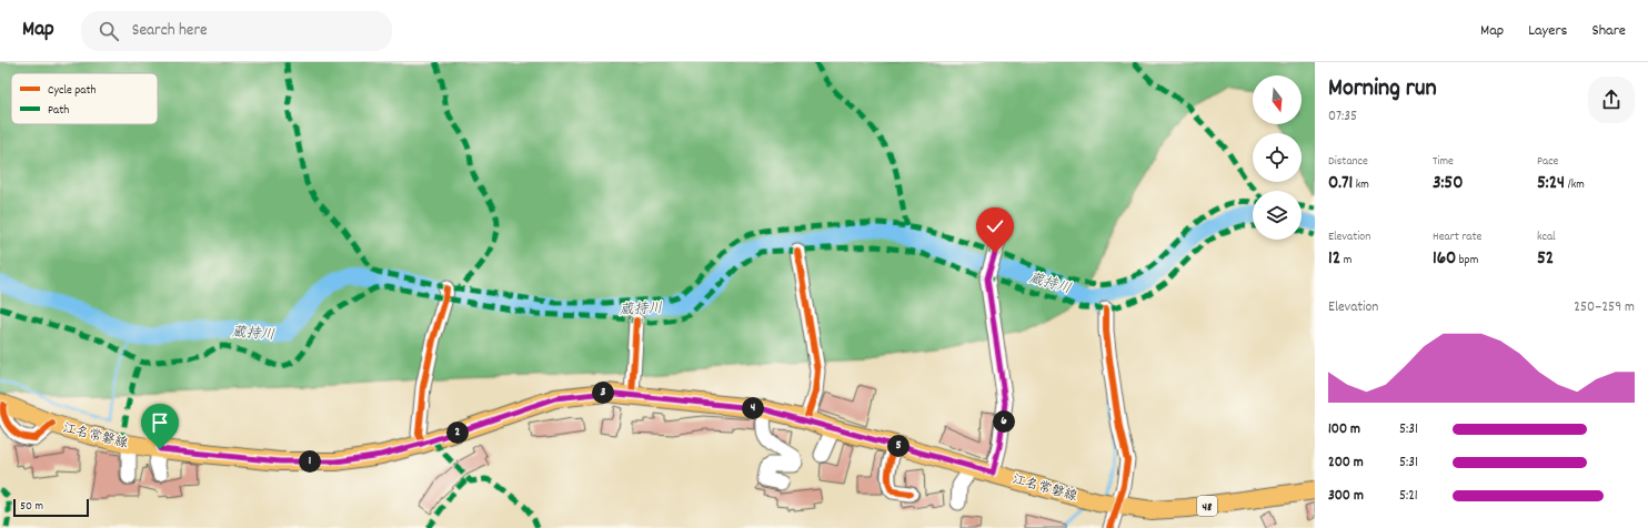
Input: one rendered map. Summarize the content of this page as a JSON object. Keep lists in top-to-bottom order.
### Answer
{
  "streets": {
    "main road": ["江名常磐線", "48"]
  },
  "water": ["蔵持川"],
  "legend": ["Cycle path", "Path"],
  "scale_bar": "50 m",
  "north": "bottom",
  "page": {
    "header": "Map",
    "search": "Search here",
    "nav": ["Map", "Layers", "Share"],
    "heading": ["Morning run", "07:35"],
    "stats": [
      ["Distance", "0.71 km"],
      ["Time", "3:50"],
      ["Pace", "5:24 /km"],
      ["Elevation", "12 m"],
      ["Heart rate", "160 bpm"],
      ["kcal", "52"]
    ],
    "chart": ["Elevation", "250–259 m"],
    "pins": [
      "3",
      "4",
      "6",
      "2",
      "5",
      "1"
    ],
    "list": [
      {
        "name": "100 m",
        "note": "5:31"
      },
      {
        "name": "200 m",
        "note": "5:31"
      },
      {
        "name": "300 m",
        "note": "5:21"
      }
    ],
    "scale": "50 m"
  }
}
